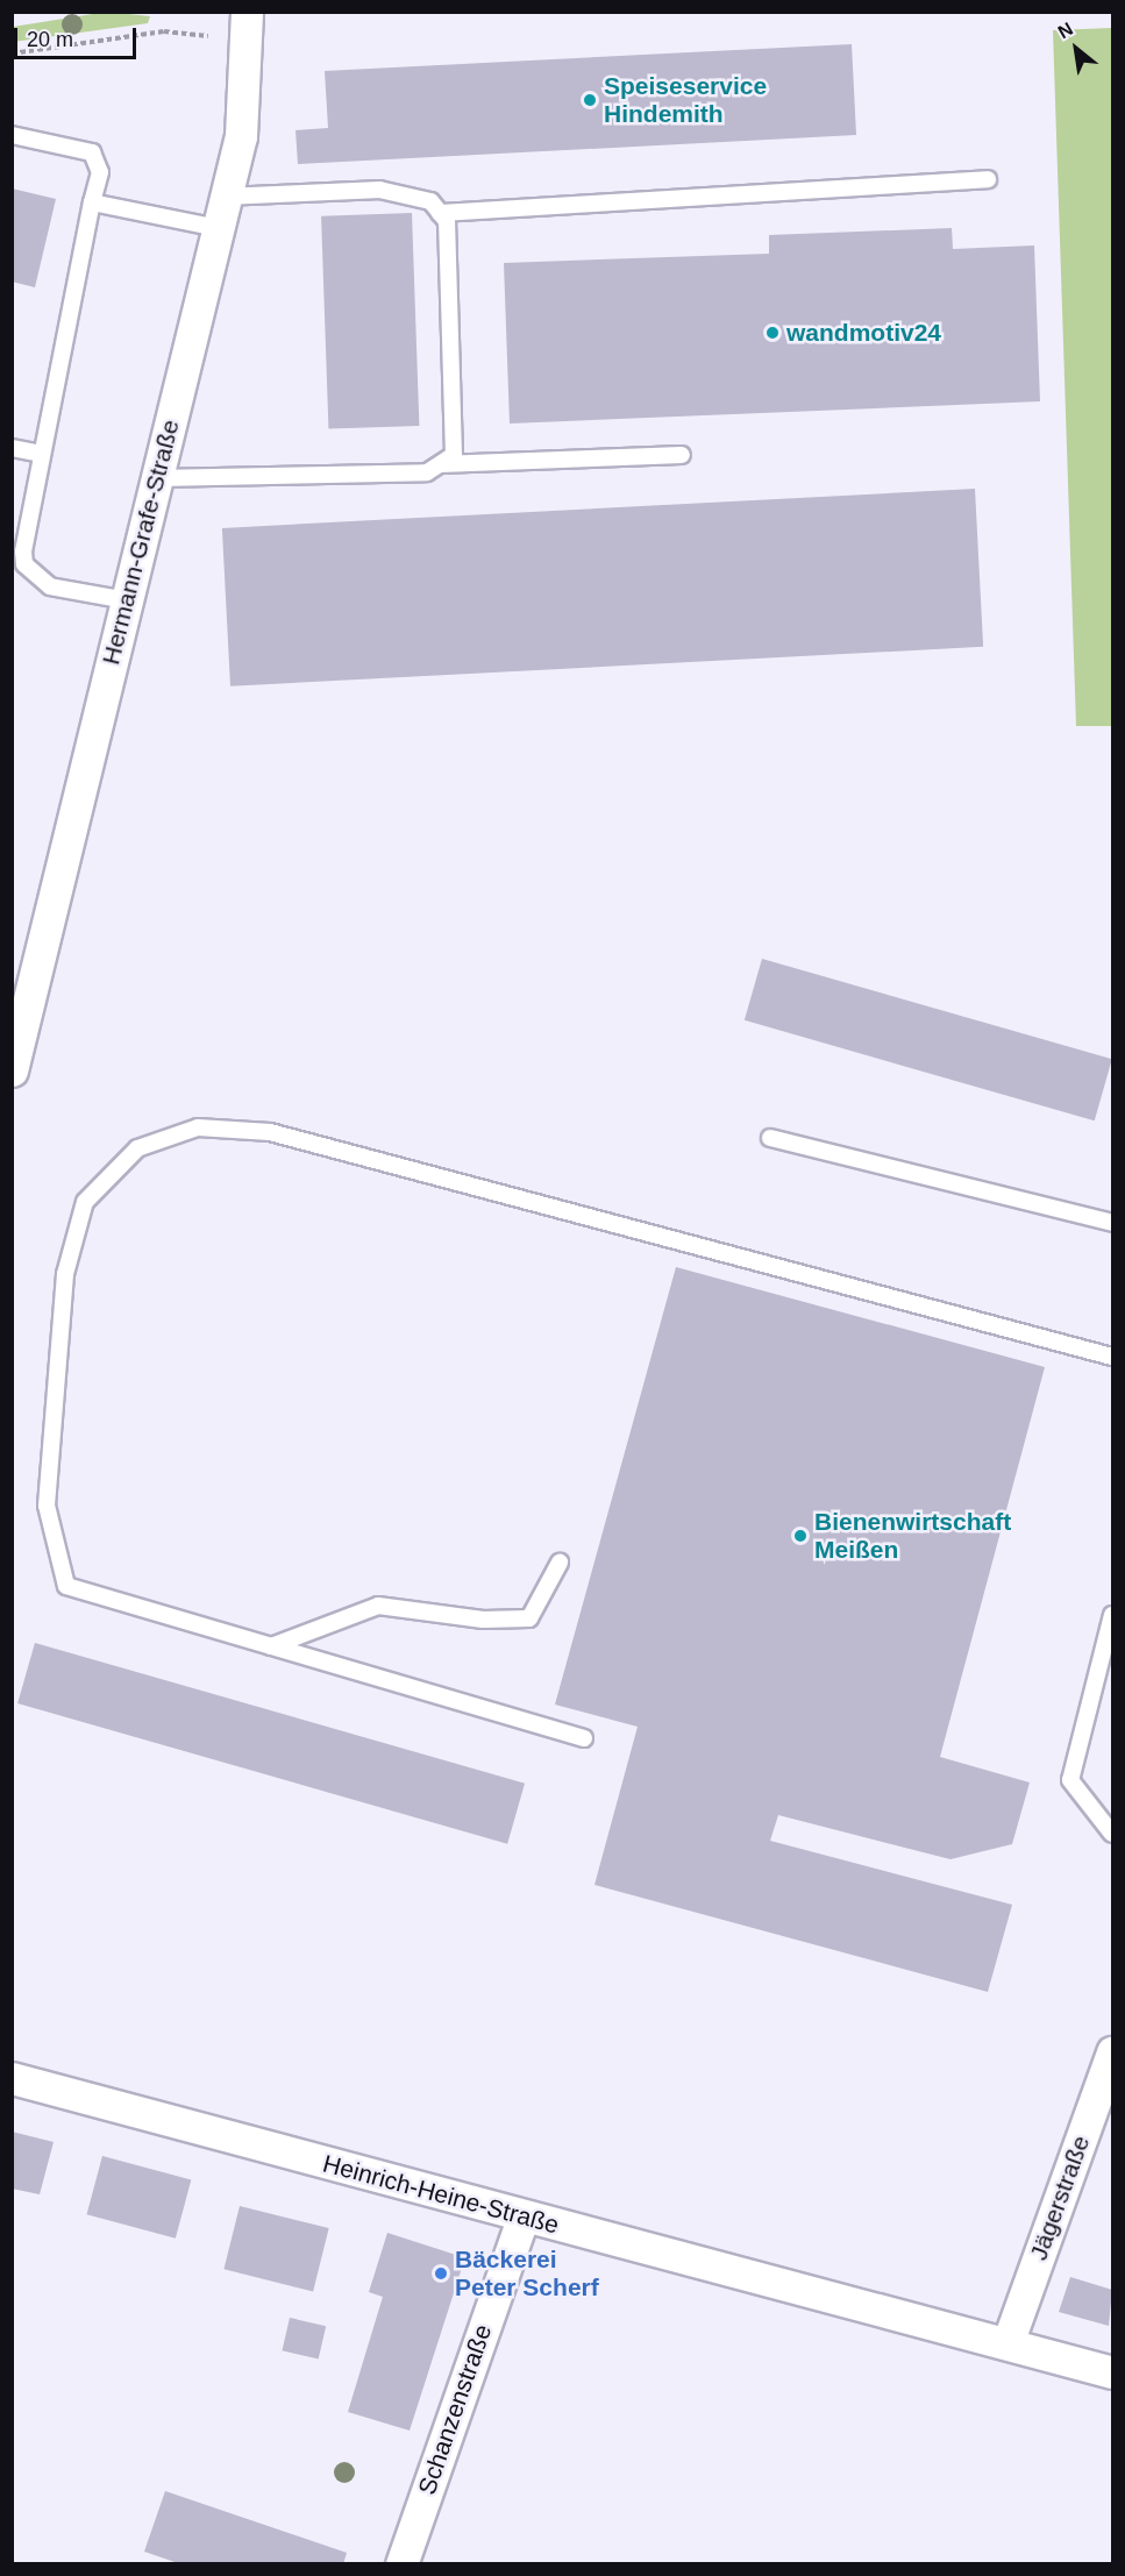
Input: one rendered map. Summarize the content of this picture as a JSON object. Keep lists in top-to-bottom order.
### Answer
{
  "streets": {
    "street": [
      "Hermann-Grafe-Straße",
      "Heinrich-Heine-Straße",
      "Jägerstraße",
      "Schanzenstraße"
    ]
  },
  "crossings": [
    ["Heinrich-Heine-Straße", "Jägerstraße"],
    ["Heinrich-Heine-Straße", "Schanzenstraße"]
  ],
  "places": [
    "Speiseservice Hindemith",
    "wandmotiv24",
    "Bienenwirtschaft Meißen",
    "Bäckerei Peter Scherf"
  ],
  "scale_bar": "20 m",
  "north": "top left"
}
